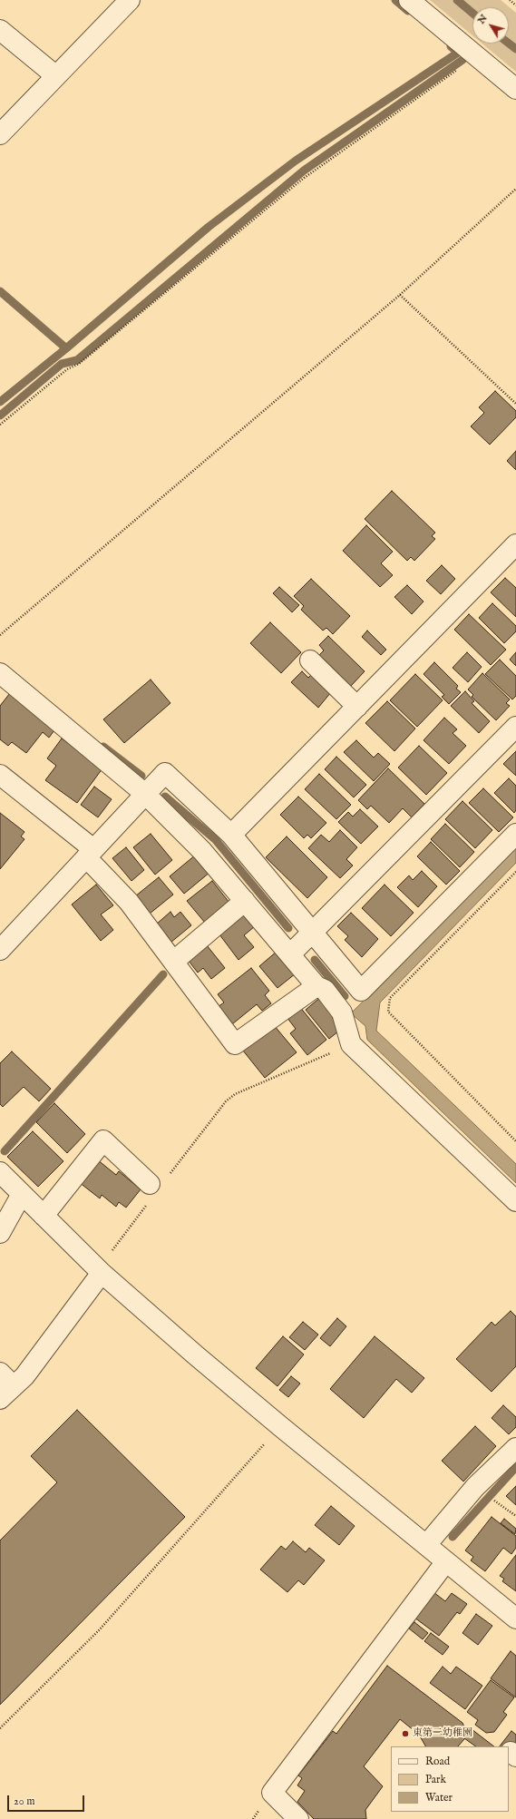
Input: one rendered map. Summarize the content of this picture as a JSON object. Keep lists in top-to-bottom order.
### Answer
{
  "places": ["東第二幼稚園"],
  "legend": ["Road", "Park", "Water"],
  "scale_bar": "20 m",
  "north": "top left"
}
